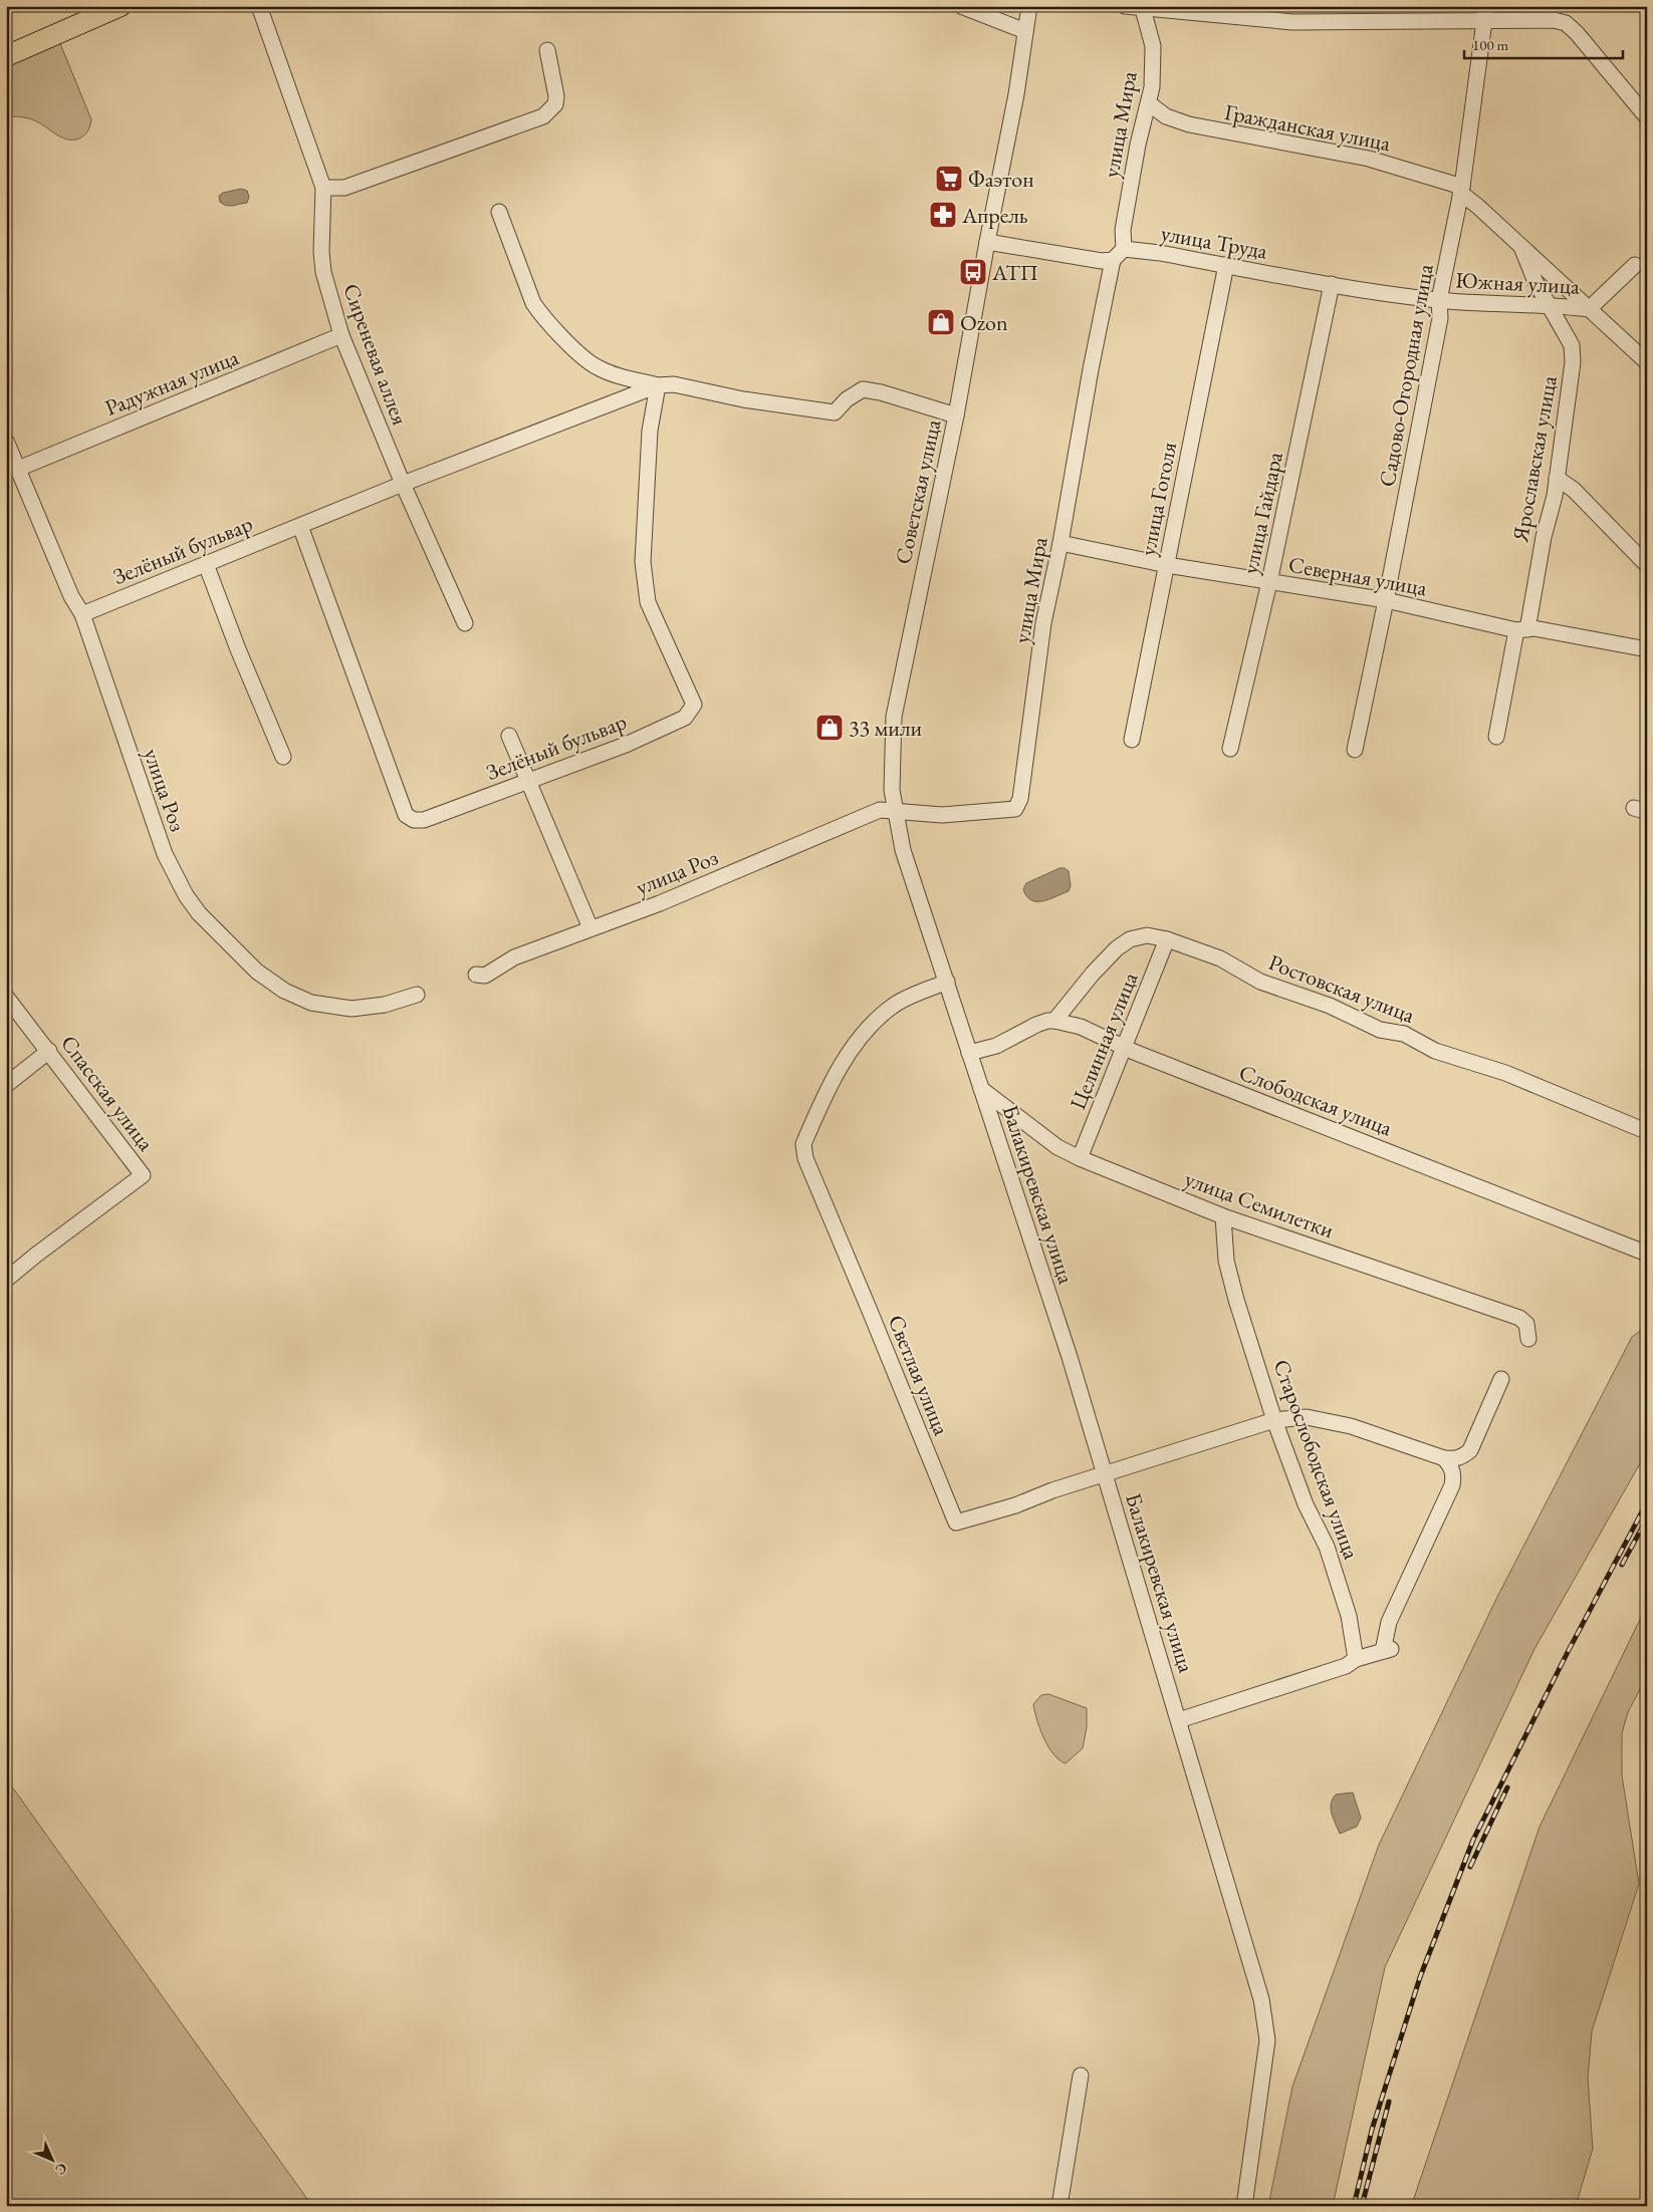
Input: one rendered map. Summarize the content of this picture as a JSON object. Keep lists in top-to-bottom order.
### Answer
{
  "streets": {
    "street": [
      "улица Мира",
      "Гражданская улица",
      "улица Труда",
      "Южная улица",
      "Сиреневая аллея",
      "Садово-Огородная улица",
      "Радужная улица",
      "Ярославская улица",
      "Советская улица",
      "улица Гоголя",
      "улица Гайдара",
      "Зелёный бульвар",
      "Северная улица",
      "улица Роз",
      "Ростовская улица",
      "Целинная улица",
      "Спасская улица",
      "Слободская улица",
      "Балакиревская улица",
      "улица Семилетки",
      "Светлая улица",
      "Старослободская улица"
    ]
  },
  "crossings": [
    ["улица Мира", "Гражданская улица"],
    ["улица Мира", "улица Труда"],
    ["улица Мира", "Советская улица"],
    ["улица Мира", "Северная улица"],
    ["улица Мира", "улица Роз"],
    ["Гражданская улица", "Садово-Огородная улица"],
    ["улица Труда", "Южная улица"],
    ["улица Труда", "Садово-Огородная улица"],
    ["улица Труда", "Советская улица"],
    ["улица Труда", "улица Гоголя"],
    ["улица Труда", "улица Гайдара"],
    ["Южная улица", "Садово-Огородная улица"],
    ["Южная улица", "Ярославская улица"],
    ["Сиреневая аллея", "Радужная улица"],
    ["Сиреневая аллея", "Зелёный бульвар"],
    ["Садово-Огородная улица", "Северная улица"],
    ["Радужная улица", "улица Роз"],
    ["Ярославская улица", "Северная улица"],
    ["Советская улица", "улица Роз"],
    ["Советская улица", "Балакиревская улица"],
    ["Советская улица", "Светлая улица"],
    ["улица Гоголя", "Северная улица"],
    ["улица Гайдара", "Северная улица"],
    ["Зелёный бульвар", "улица Роз"],
    ["Ростовская улица", "Целинная улица"],
    ["Ростовская улица", "Слободская улица"],
    ["Целинная улица", "Слободская улица"],
    ["Целинная улица", "улица Семилетки"],
    ["Слободская улица", "Балакиревская улица"],
    ["Балакиревская улица", "улица Семилетки"],
    ["Балакиревская улица", "Светлая улица"],
    ["улица Семилетки", "Старослободская улица"],
    ["Светлая улица", "Старослободская улица"]
  ],
  "places": {
    "supermarket": ["Фаэтон"],
    "pharmacy": ["Апрель"],
    "bus stop": ["АТП"],
    "shop": ["Ozon", "33 мили"]
  },
  "scale_bar": "100 m",
  "north": "bottom right"
}
